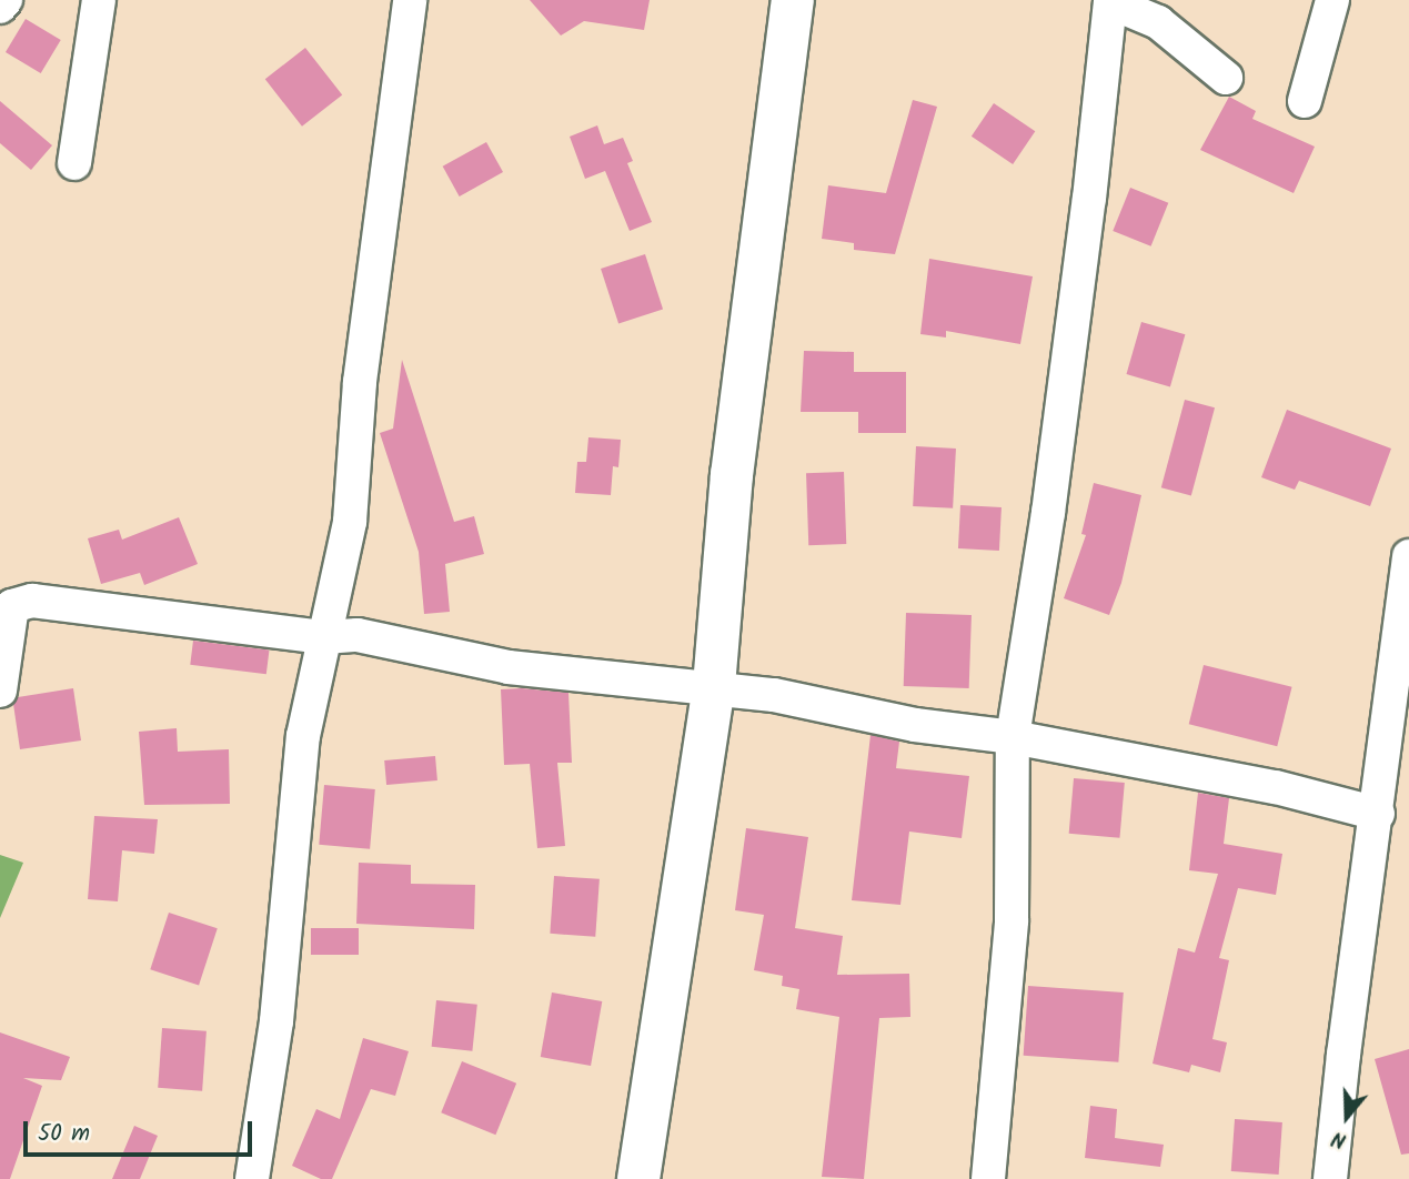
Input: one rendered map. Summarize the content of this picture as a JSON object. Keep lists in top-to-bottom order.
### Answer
{
  "scale_bar": "50 m",
  "north": "bottom"
}
